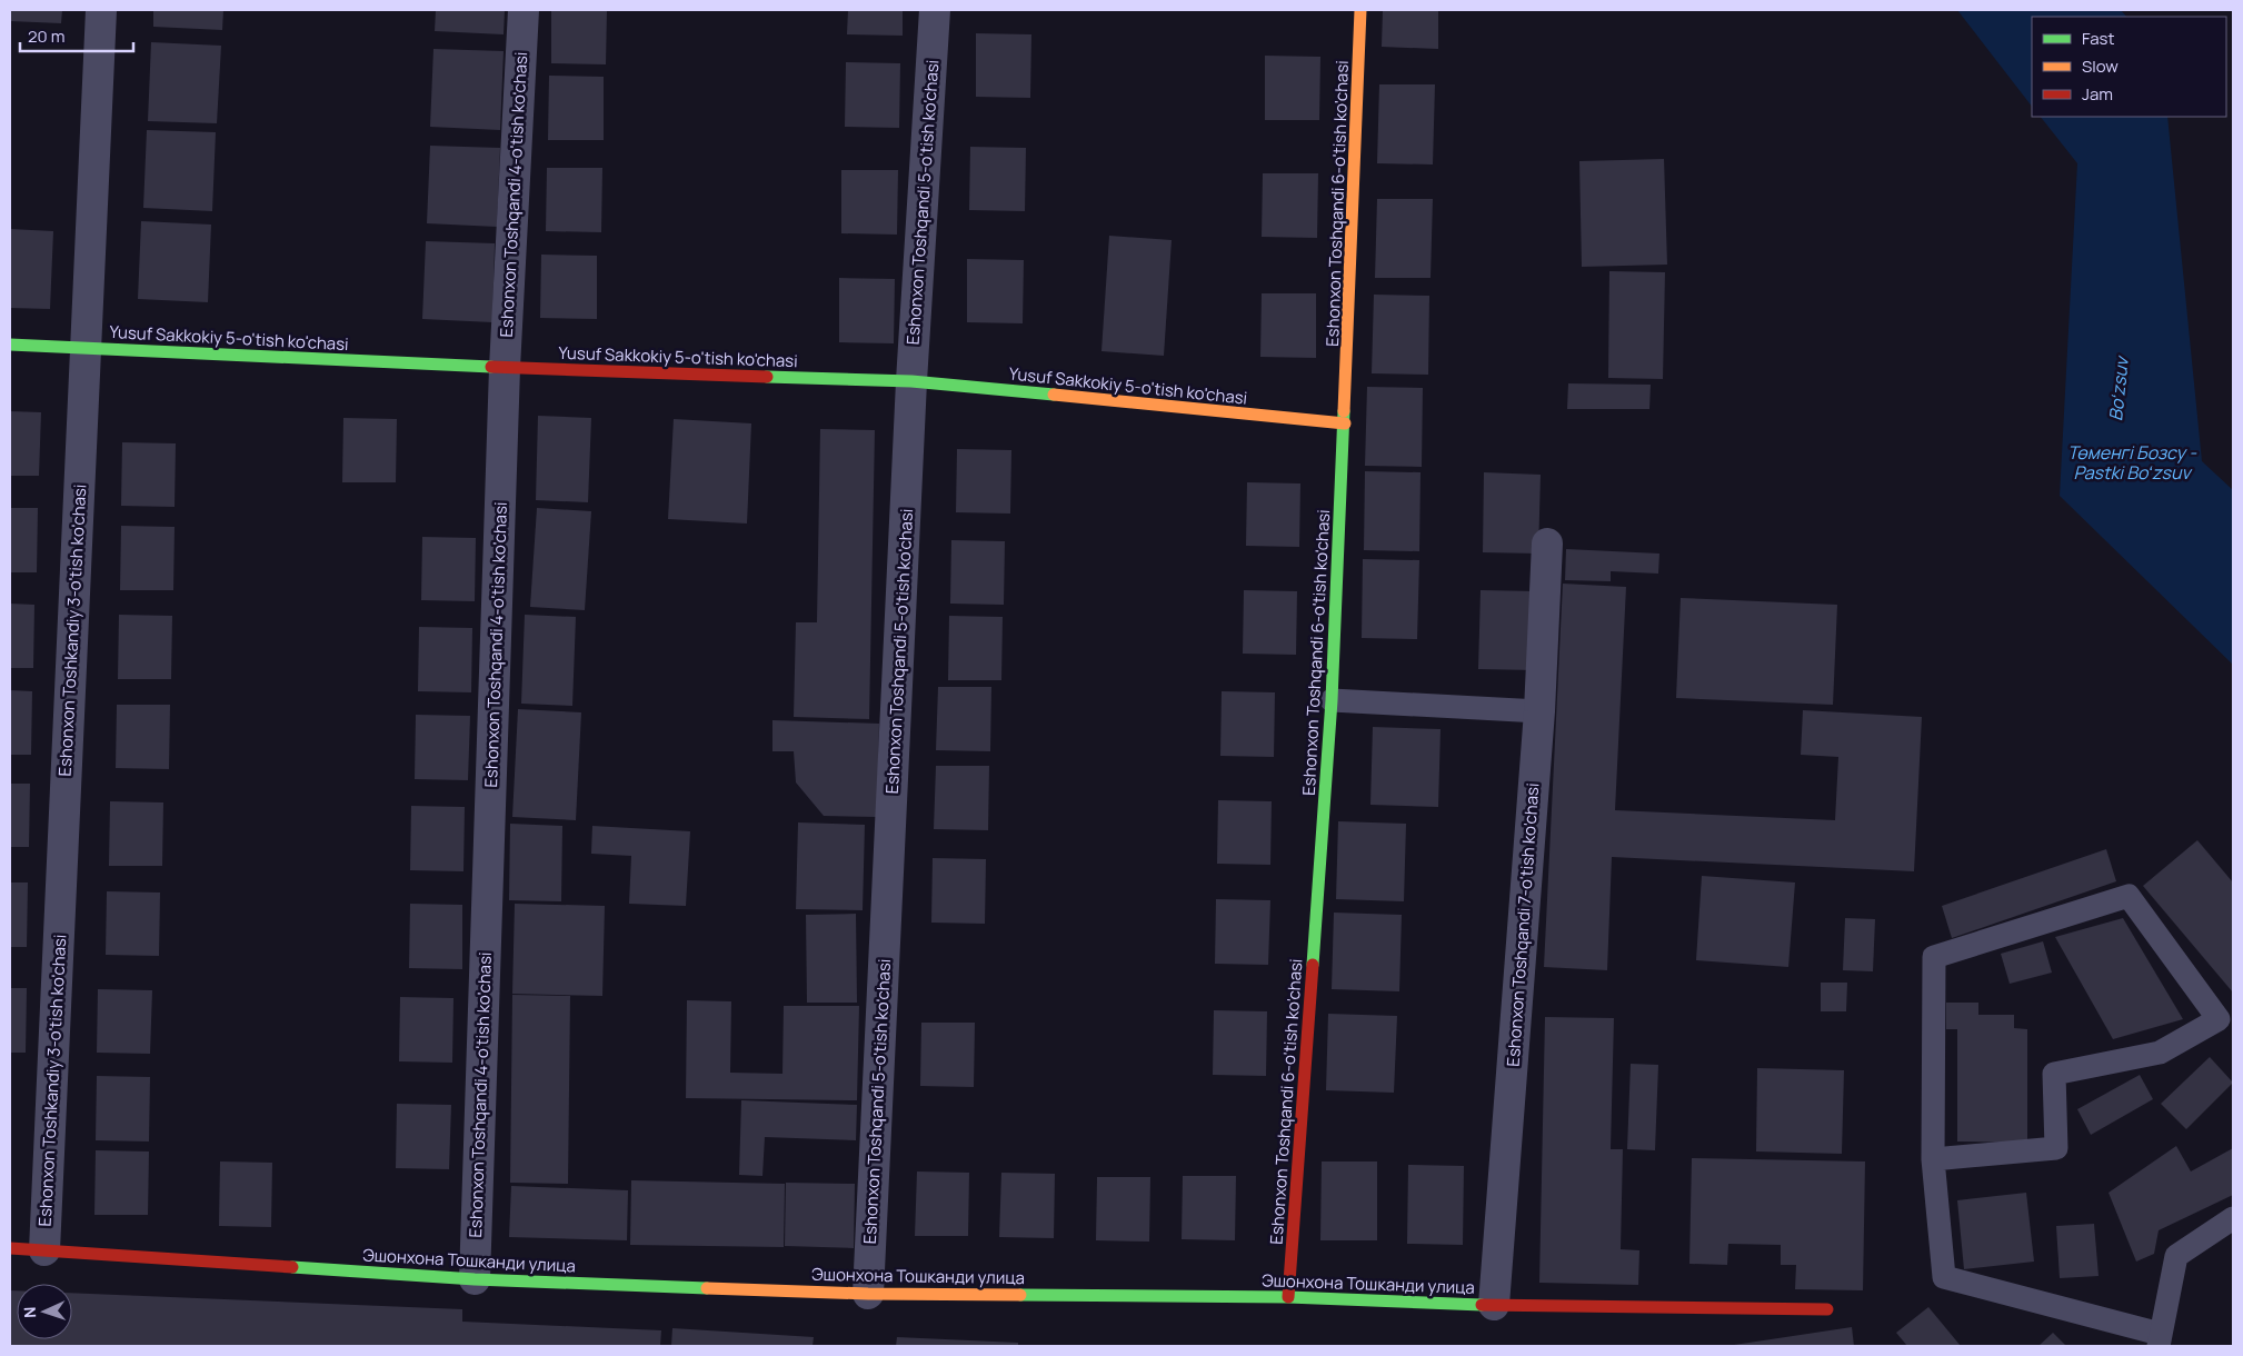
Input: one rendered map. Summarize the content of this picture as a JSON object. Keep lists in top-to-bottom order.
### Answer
{
  "streets": {
    "street": [
      "Eshonxon Toshqandi 4-o'tish ko'chasi",
      "Eshonxon Toshqandi 5-o'tish ko'chasi",
      "Eshonxon Toshqandi 6-o'tish ko'chasi",
      "Yusuf Sakkokiy 5-o'tish ko'chasi",
      "Eshonxon Toshkandiy 3-o'tish ko'chasi",
      "Eshonxon Toshqandi 7-o'tish ko'chasi",
      "Эшонхона Тошканди улица"
    ]
  },
  "crossings": [
    ["Eshonxon Toshqandi 4-o'tish ko'chasi", "Yusuf Sakkokiy 5-o'tish ko'chasi"],
    ["Eshonxon Toshqandi 4-o'tish ko'chasi", "Эшонхона Тошканди улица"],
    ["Eshonxon Toshqandi 5-o'tish ko'chasi", "Yusuf Sakkokiy 5-o'tish ko'chasi"],
    ["Eshonxon Toshqandi 5-o'tish ko'chasi", "Эшонхона Тошканди улица"],
    ["Eshonxon Toshqandi 6-o'tish ko'chasi", "Yusuf Sakkokiy 5-o'tish ko'chasi"],
    ["Eshonxon Toshqandi 6-o'tish ko'chasi", "Эшонхона Тошканди улица"],
    ["Yusuf Sakkokiy 5-o'tish ko'chasi", "Eshonxon Toshkandiy 3-o'tish ko'chasi"],
    ["Eshonxon Toshkandiy 3-o'tish ko'chasi", "Эшонхона Тошканди улица"],
    ["Eshonxon Toshqandi 7-o'tish ko'chasi", "Эшонхона Тошканди улица"]
  ],
  "water": ["Boʻzsuv", "Төменгі Бозсу - Pastki Boʻzsuv"],
  "legend": ["Fast", "Slow", "Jam"],
  "scale_bar": "20 m",
  "north": "left"
}
